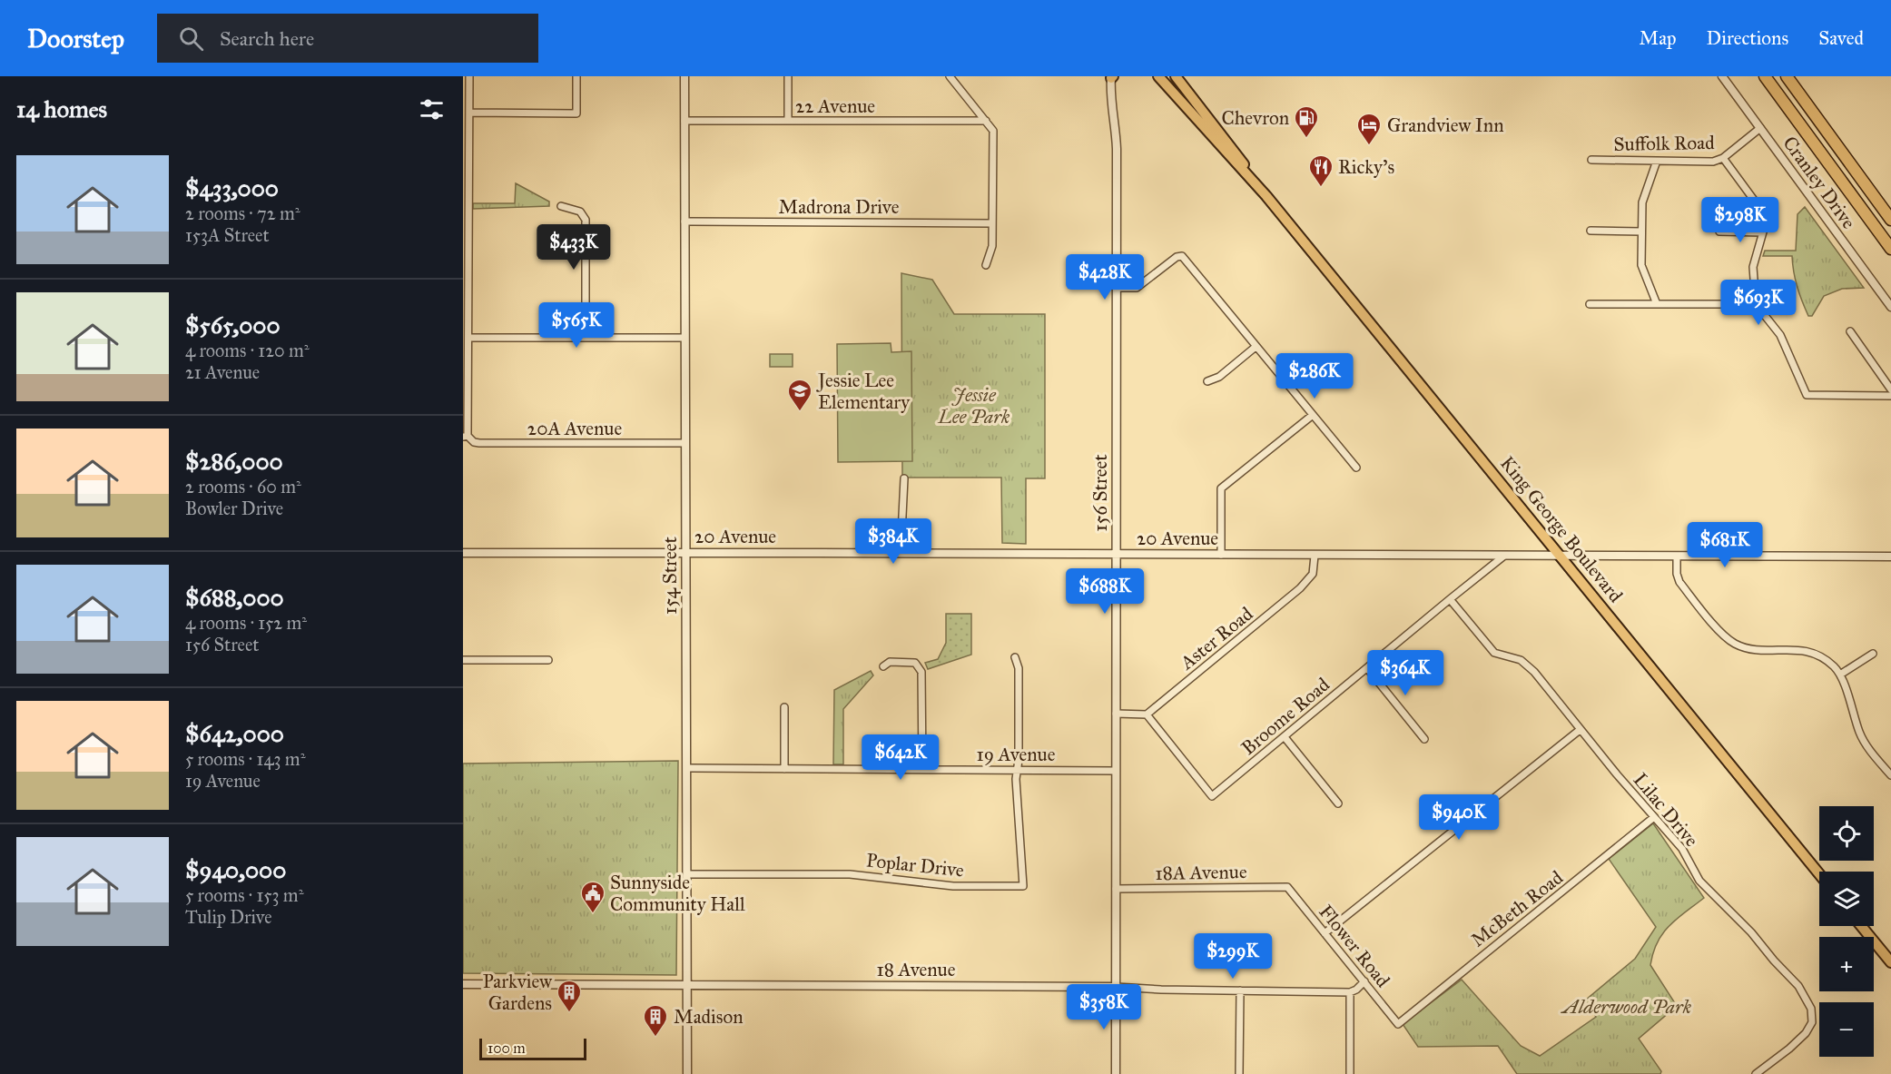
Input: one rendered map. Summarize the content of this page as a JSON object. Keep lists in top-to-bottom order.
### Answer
{
  "streets": {
    "main road": ["King George Boulevard"],
    "street": [
      "22 Avenue",
      "Suffolk Road",
      "Cranley Drive",
      "Madrona Drive",
      "20A Avenue",
      "156 Street",
      "20 Avenue",
      "154 Street",
      "Aster Road",
      "Broome Road",
      "19 Avenue",
      "Lilac Drive",
      "Poplar Drive",
      "18A Avenue",
      "McBeth Road",
      "Flower Road",
      "18 Avenue"
    ]
  },
  "crossings": [
    ["22 Avenue", "154 Street"],
    ["Suffolk Road", "Cranley Drive"],
    ["Madrona Drive", "154 Street"],
    ["20A Avenue", "154 Street"],
    ["156 Street", "20 Avenue"],
    ["156 Street", "19 Avenue"],
    ["156 Street", "18A Avenue"],
    ["156 Street", "18 Avenue"],
    ["King George Boulevard", "20 Avenue"],
    ["20 Avenue", "154 Street"],
    ["20 Avenue", "Aster Road"],
    ["20 Avenue", "Broome Road"],
    ["154 Street", "19 Avenue"],
    ["154 Street", "Poplar Drive"],
    ["154 Street", "18 Avenue"],
    ["Aster Road", "Broome Road"],
    ["Broome Road", "Lilac Drive"],
    ["19 Avenue", "Poplar Drive"],
    ["Lilac Drive", "McBeth Road"],
    ["18A Avenue", "Flower Road"],
    ["McBeth Road", "Flower Road"]
  ],
  "parks": ["Jessie Lee Park", "Alderwood Park"],
  "places": {
    "fuel station": ["Chevron"],
    "hotel": ["Grandview Inn"],
    "restaurant": ["Ricky's"],
    "school or university": ["Jessie Lee Elementary"],
    "public building": ["Sunnyside Community Hall"],
    "building": ["Parkview Gardens", "Madison"]
  },
  "scale_bar": "100 m",
  "page": {
    "header": "Doorstep",
    "search": "Search here",
    "nav": ["Map", "Directions", "Saved"],
    "heading": "14 homes",
    "list": [
      {
        "name": "$433,000",
        "note": "2 rooms · 72 m² · 153A Street"
      },
      {
        "name": "$565,000",
        "note": "4 rooms · 120 m² · 21 Avenue"
      },
      {
        "name": "$286,000",
        "note": "2 rooms · 60 m² · Bowler Drive"
      },
      {
        "name": "$688,000",
        "note": "4 rooms · 152 m² · 156 Street"
      },
      {
        "name": "$642,000",
        "note": "5 rooms · 143 m² · 19 Avenue"
      },
      {
        "name": "$940,000",
        "note": "5 rooms · 153 m² · Tulip Drive"
      }
    ],
    "price": [
      "$298K",
      "$433K",
      "$428K",
      "$693K",
      "$565K",
      "$286K",
      "$384K",
      "$681K",
      "$688K",
      "$364K",
      "$642K",
      "$940K",
      "$299K",
      "$358K"
    ],
    "map_buttons": ["+", "−"],
    "scale": "100 m"
  }
}
